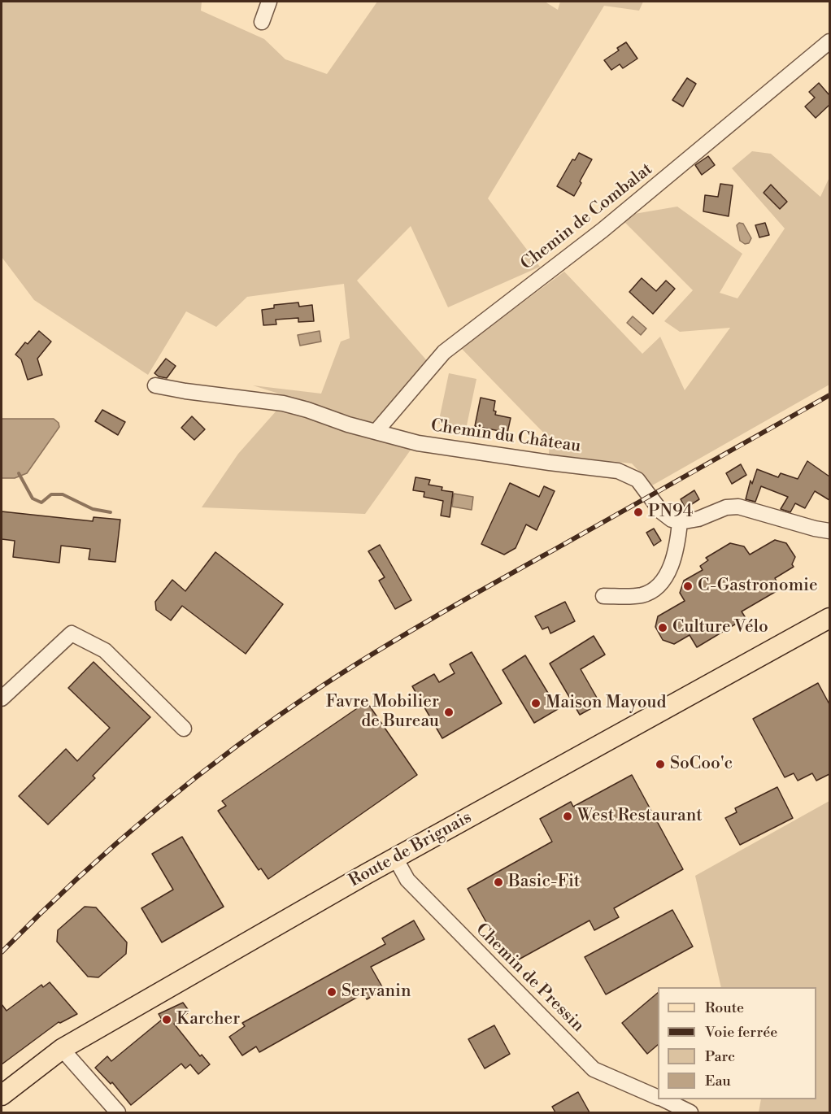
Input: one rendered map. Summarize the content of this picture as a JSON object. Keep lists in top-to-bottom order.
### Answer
{
  "streets": {
    "main road": ["Route de Brignais"],
    "street": ["Chemin de Combalat", "Chemin du Château", "Chemin de Pressin"]
  },
  "crossings": [
    ["Chemin de Combalat", "Chemin du Château"],
    ["Route de Brignais", "Chemin de Pressin"]
  ],
  "places": [
    "PN94",
    "C-Gastronomie",
    "Culture Vélo",
    "Maison Mayoud",
    "Favre Mobilier de Bureau",
    "SoCoo'c",
    "West Restaurant",
    "Basic-Fit",
    "Servanin",
    "Karcher"
  ],
  "legend": [
    "Route",
    "Voie ferrée",
    "Parc",
    "Eau"
  ]
}
